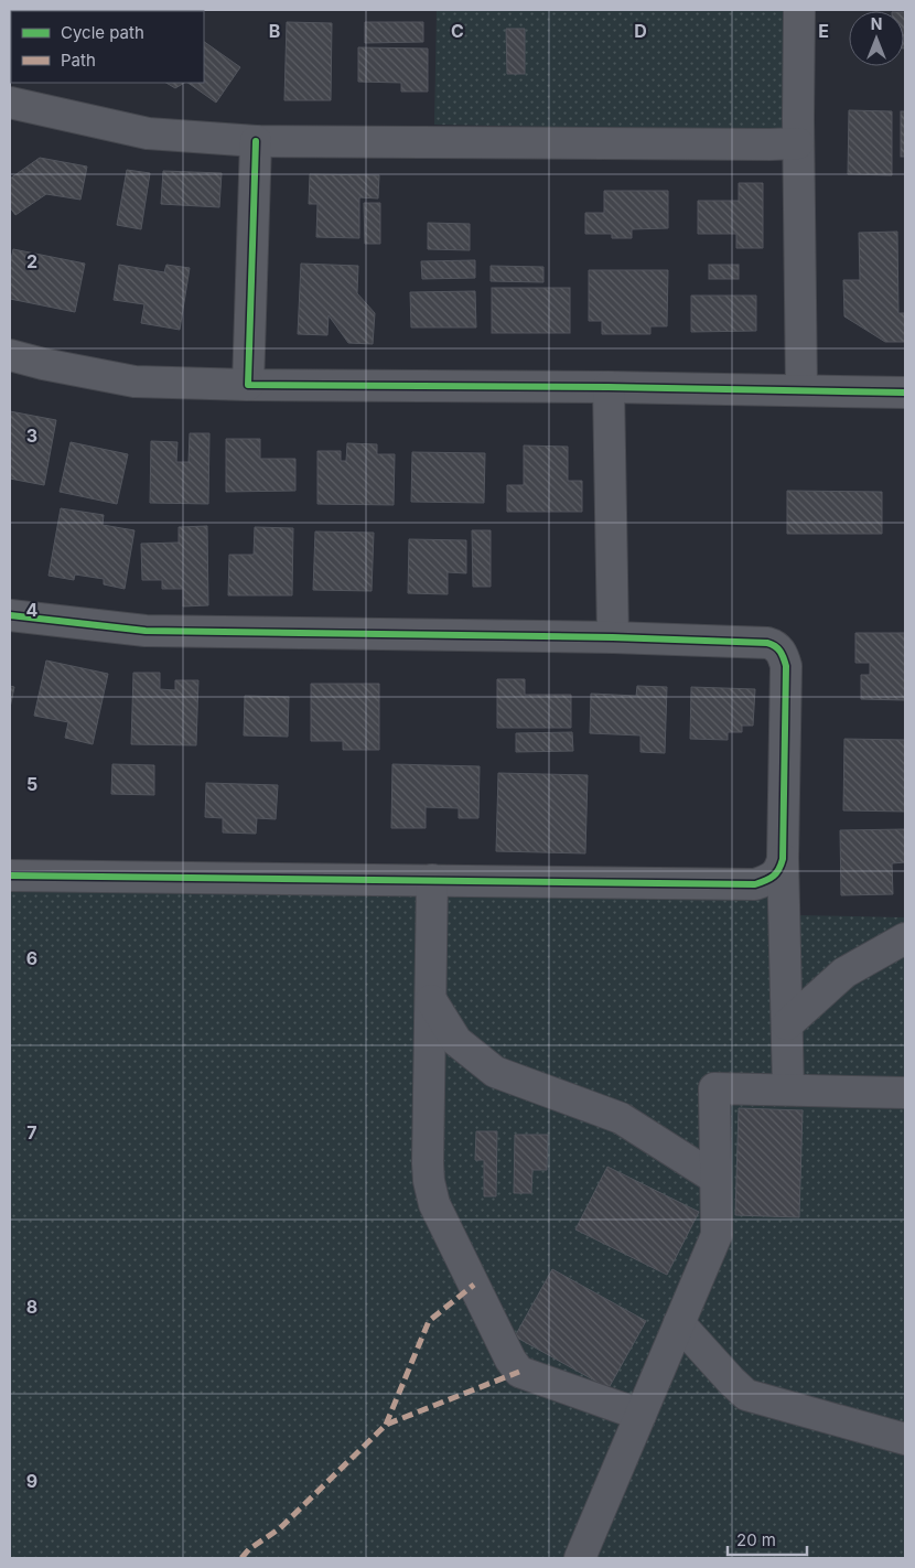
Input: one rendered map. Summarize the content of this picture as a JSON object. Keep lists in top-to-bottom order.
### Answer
{
  "legend": ["Cycle path", "Path"],
  "scale_bar": "20 m",
  "north": "top",
  "grid": {
    "columns": [
      "B",
      "C",
      "D",
      "E"
    ],
    "rows": [
      "2",
      "3",
      "4",
      "5",
      "6",
      "7",
      "8",
      "9"
    ]
  }
}
